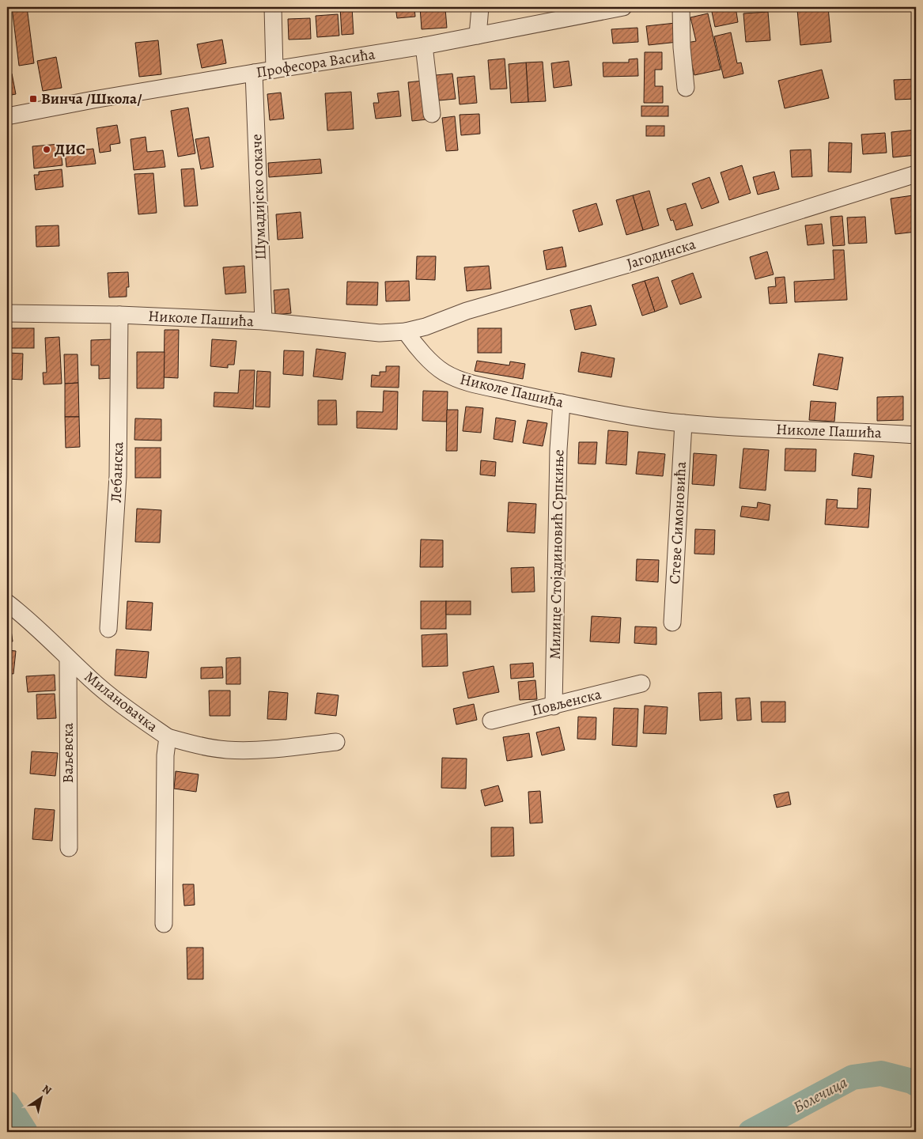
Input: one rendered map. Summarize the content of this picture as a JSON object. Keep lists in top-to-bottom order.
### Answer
{
  "streets": {
    "street": [
      "Професора Васића",
      "Шумадијско сокаче",
      "Јагодинска",
      "Николе Пашића",
      "Лебанска",
      "Стеве Симоновића",
      "Милице Стојадиновић Српкиње",
      "Милановачка",
      "Повљенска",
      "Ваљевска"
    ]
  },
  "crossings": [
    ["Професора Васића", "Шумадијско сокаче"],
    ["Шумадијско сокаче", "Николе Пашића"],
    ["Јагодинска", "Николе Пашића"],
    ["Николе Пашића", "Лебанска"],
    ["Николе Пашића", "Стеве Симоновића"],
    ["Николе Пашића", "Милице Стојадиновић Српкиње"],
    ["Милице Стојадиновић Српкиње", "Повљенска"],
    ["Милановачка", "Ваљевска"]
  ],
  "water": ["Болечица"],
  "places": {
    "transit": ["Винча /Школа/"],
    "other": ["ДИС"]
  },
  "north": "top right"
}
